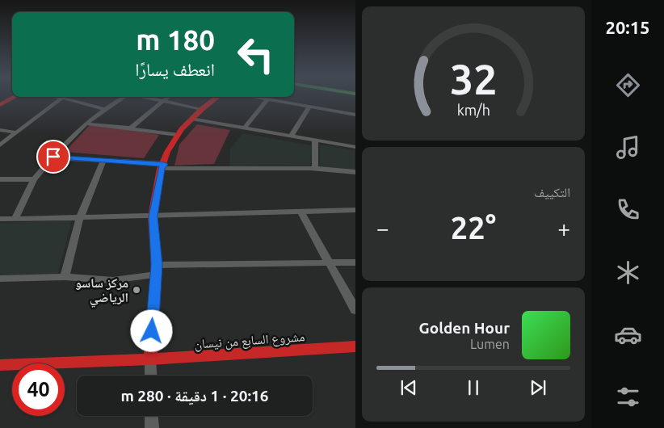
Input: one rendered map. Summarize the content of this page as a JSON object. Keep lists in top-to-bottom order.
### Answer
{
  "streets": {
    "street": ["مشروع السابع من نيسان"]
  },
  "places": ["مركز ساسو الرياضي"],
  "page": {
    "tabs": "20:15",
    "turn": ["180 m", "انعطف يسارًا"],
    "tile": "التكييف",
    "heat": ["−", "22°", "+"],
    "song": ["Golden Hour", "Lumen"],
    "limit": "40",
    "trip": "20:16 · 1 دقيقة · 280 m",
    "gauge": ["32", "km/h"]
  }
}
